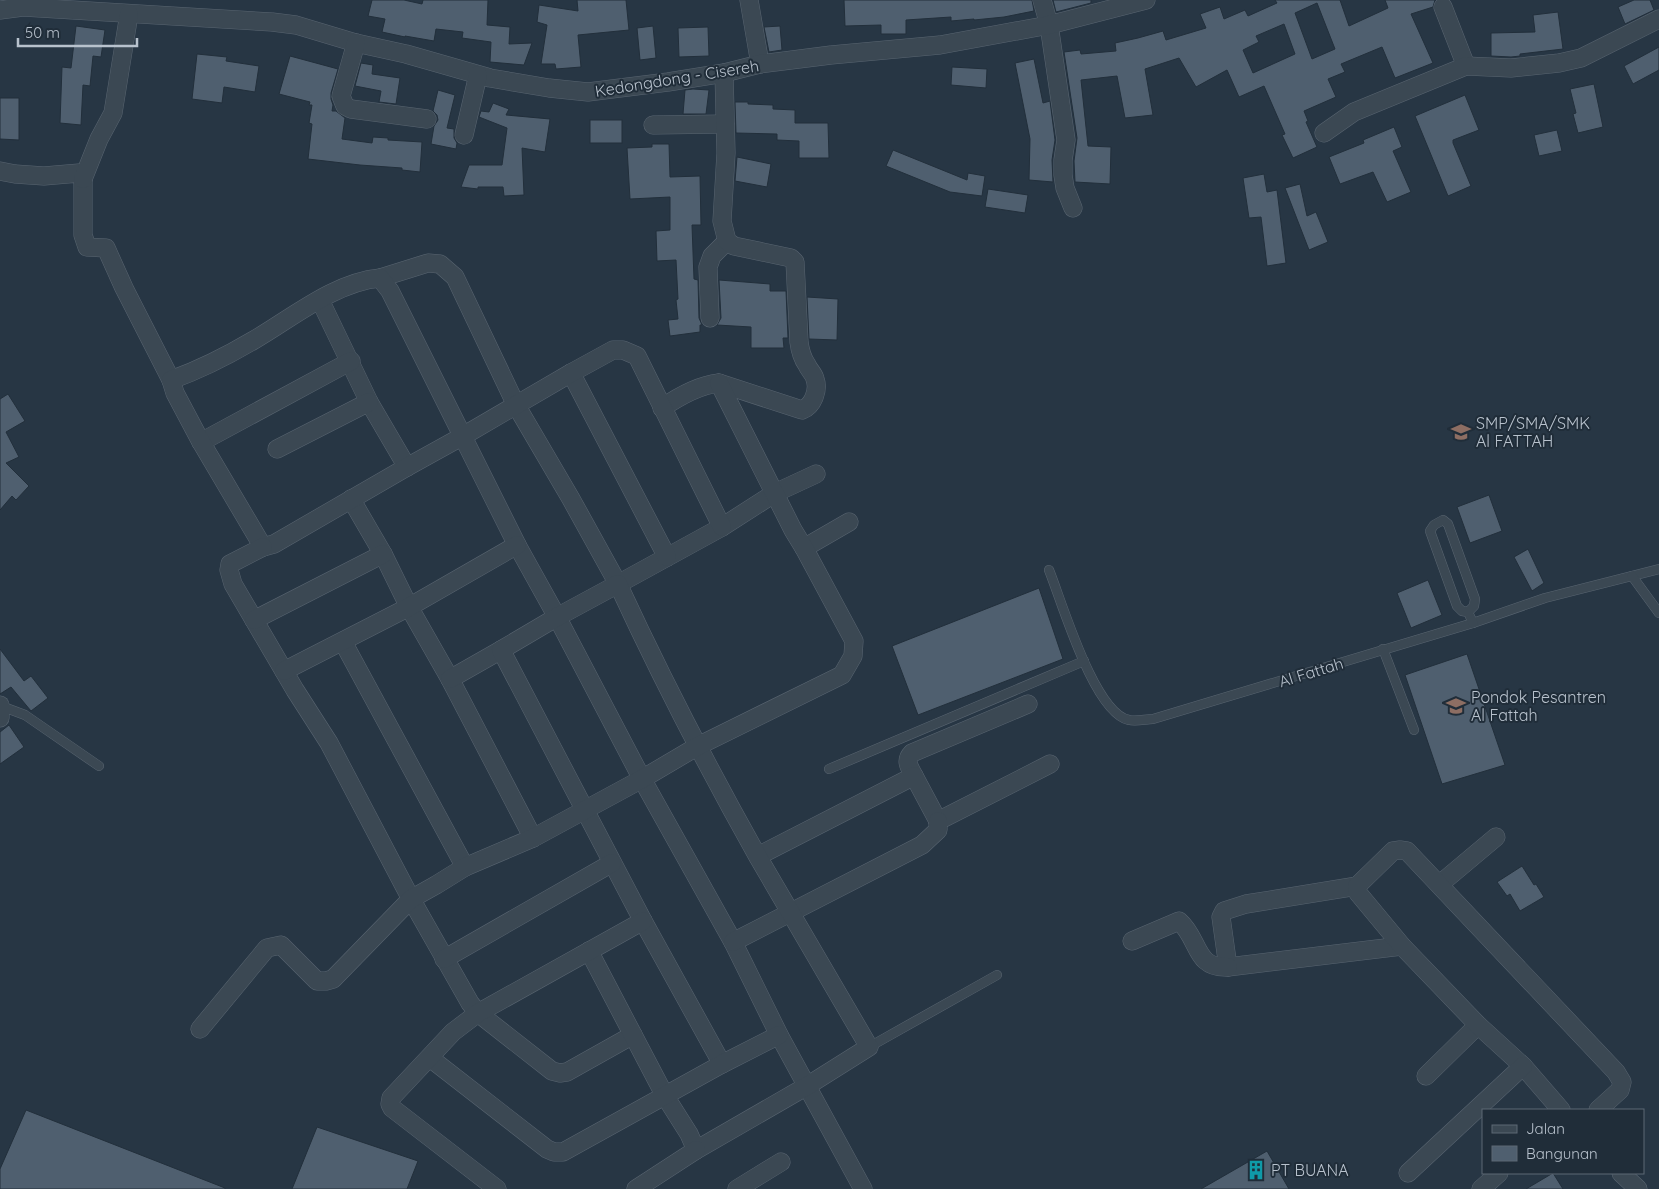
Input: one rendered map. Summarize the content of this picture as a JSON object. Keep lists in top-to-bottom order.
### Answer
{
  "streets": {
    "street": ["Kedongdong - Cisereh"],
    "lane": ["Al Fattah"]
  },
  "places": {
    "school or university": ["SMP/SMA/SMK Al FATTAH", "Pondok Pesantren Al Fattah"],
    "building": ["PT BUANA"]
  },
  "legend": ["Jalan", "Bangunan"],
  "scale_bar": "50 m"
}
